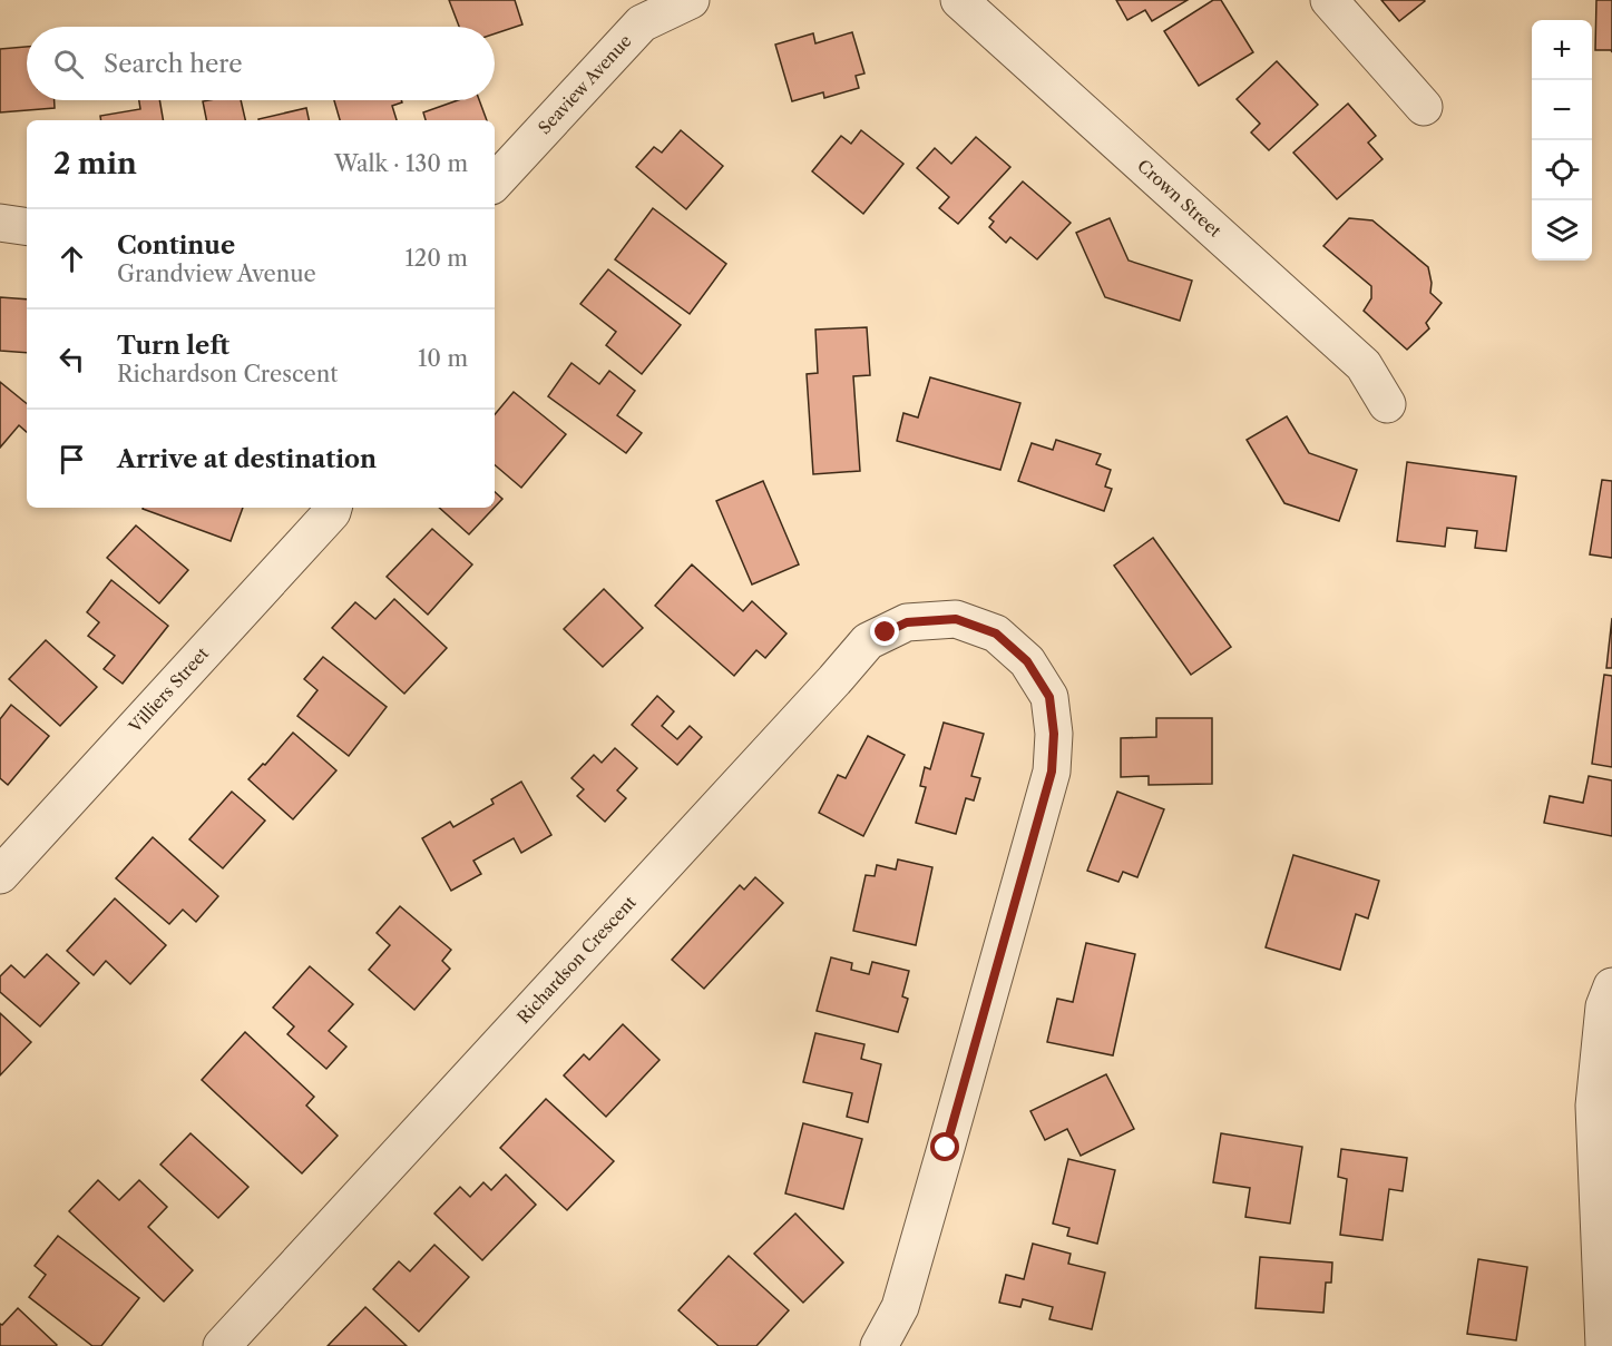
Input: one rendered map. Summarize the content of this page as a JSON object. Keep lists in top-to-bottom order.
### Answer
{
  "streets": {
    "street": [
      "Seaview Avenue",
      "Crown Street",
      "Villiers Street",
      "Richardson Crescent"
    ]
  },
  "page": {
    "map_buttons": ["+", "−"],
    "search": "Search here",
    "heading": ["2 min", "Walk · 130 m"],
    "list": [
      ["Continue", "Grandview Avenue", "120 m"],
      ["Turn left", "Richardson Crescent", "10 m"],
      "Arrive at destination"
    ]
  }
}
